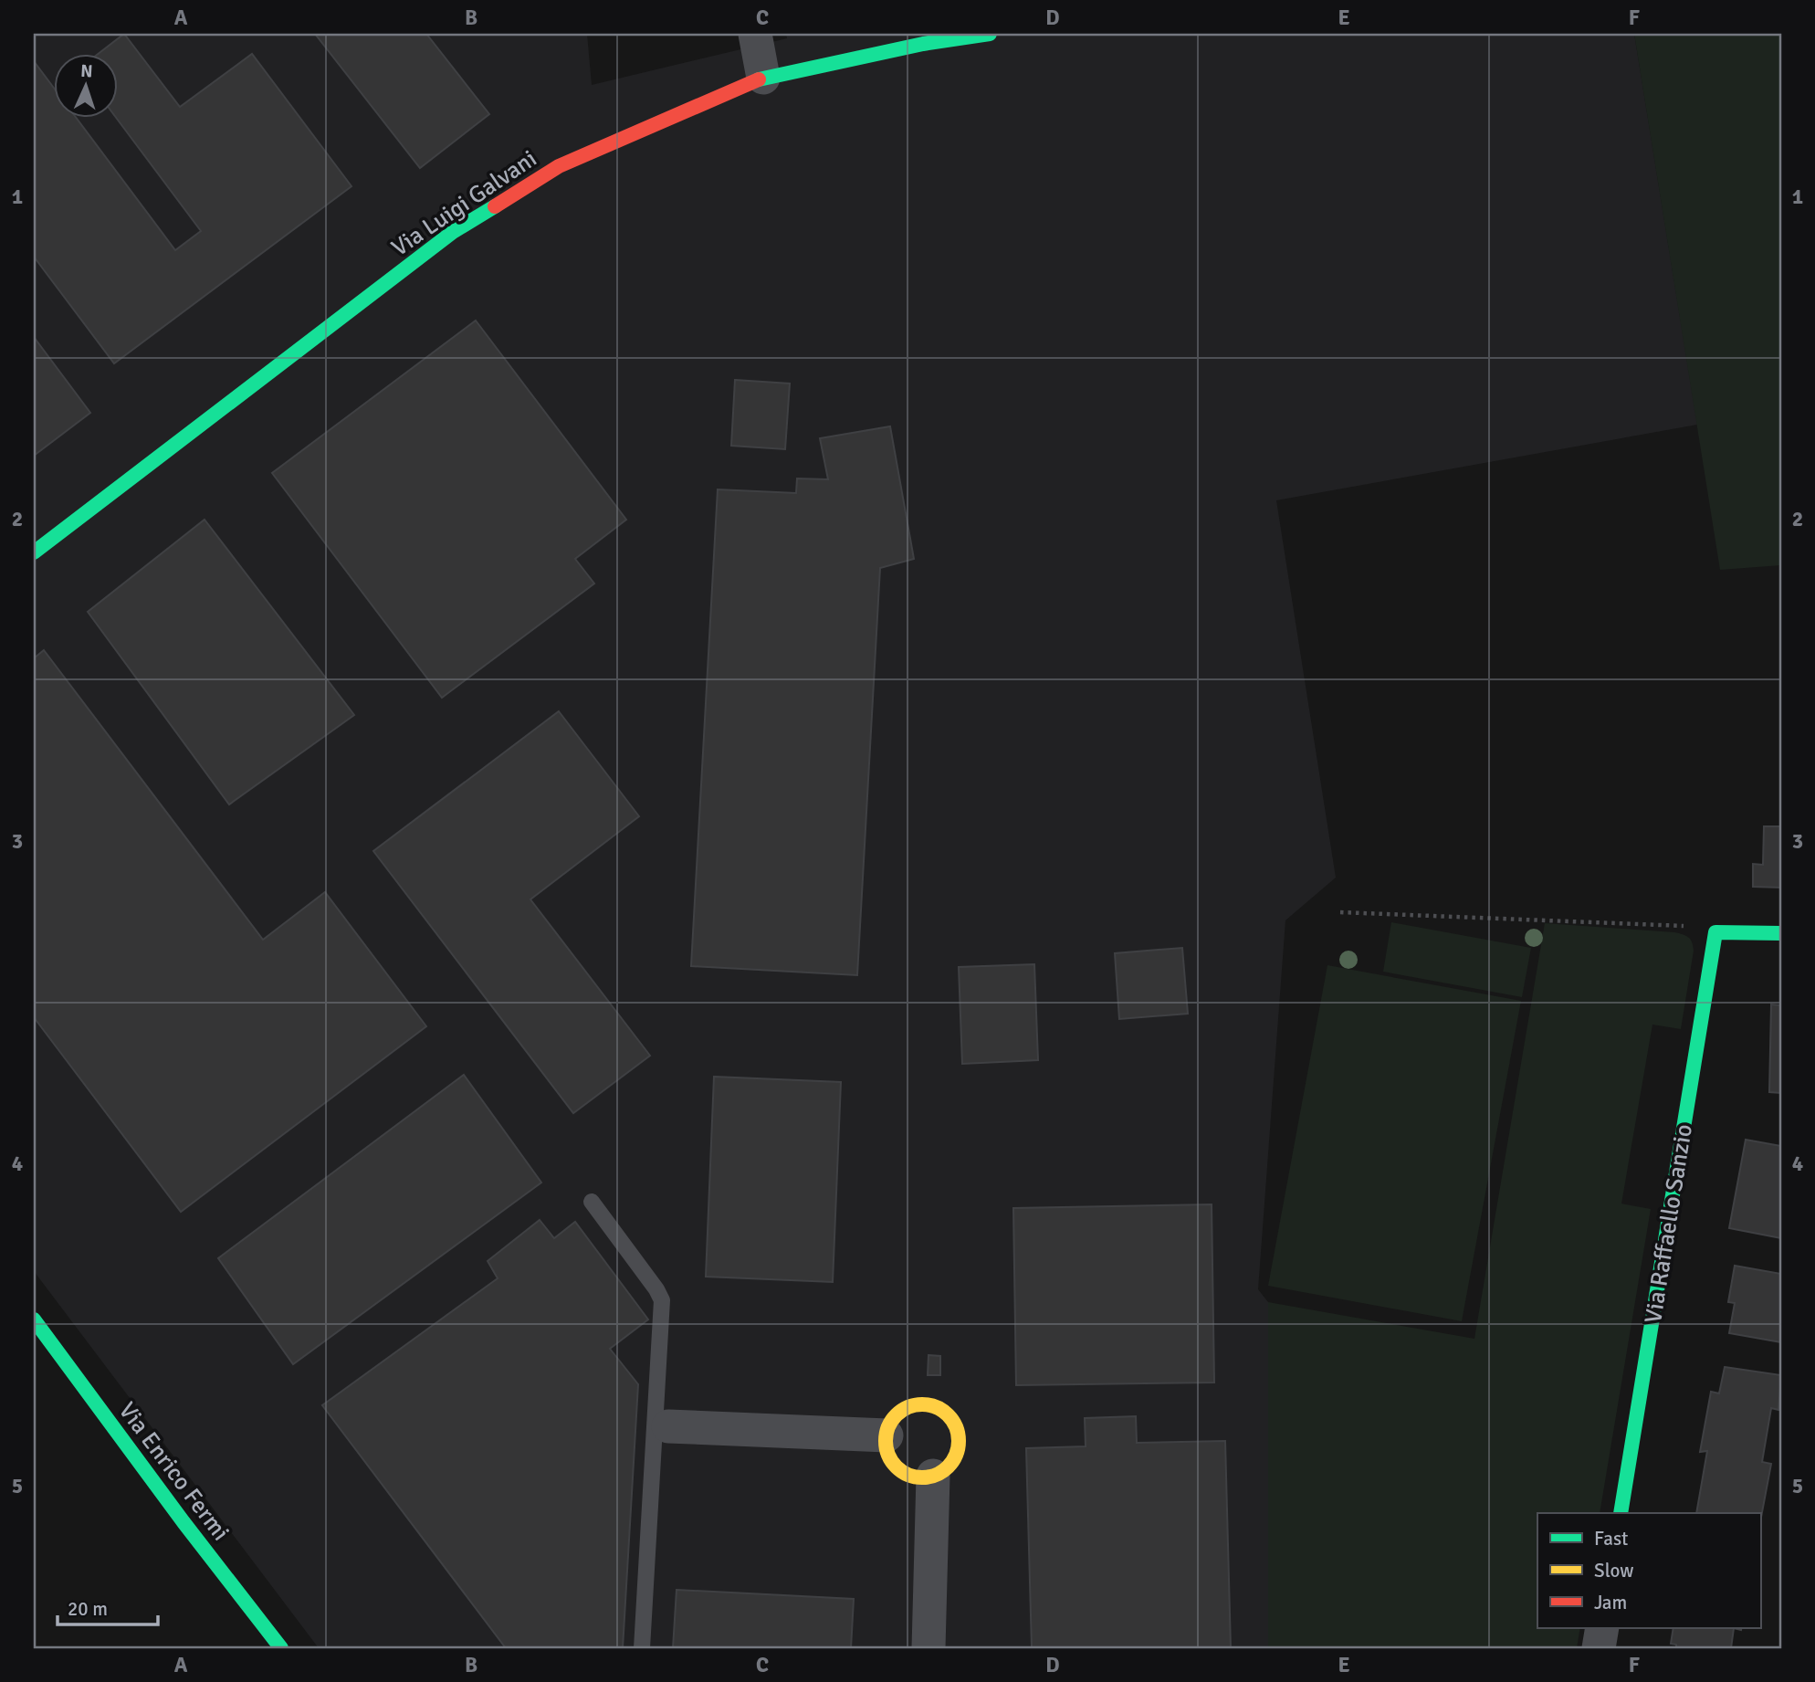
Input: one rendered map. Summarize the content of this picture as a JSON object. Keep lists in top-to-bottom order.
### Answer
{
  "streets": {
    "street": ["Via Luigi Galvani", "Via Raffaello Sanzio", "Via Enrico Fermi"]
  },
  "legend": ["Fast", "Slow", "Jam"],
  "scale_bar": "20 m",
  "north": "top",
  "grid": {
    "columns": [
      "A",
      "B",
      "C",
      "D",
      "E",
      "F"
    ],
    "rows": [
      "1",
      "2",
      "3",
      "4",
      "5"
    ]
  }
}
